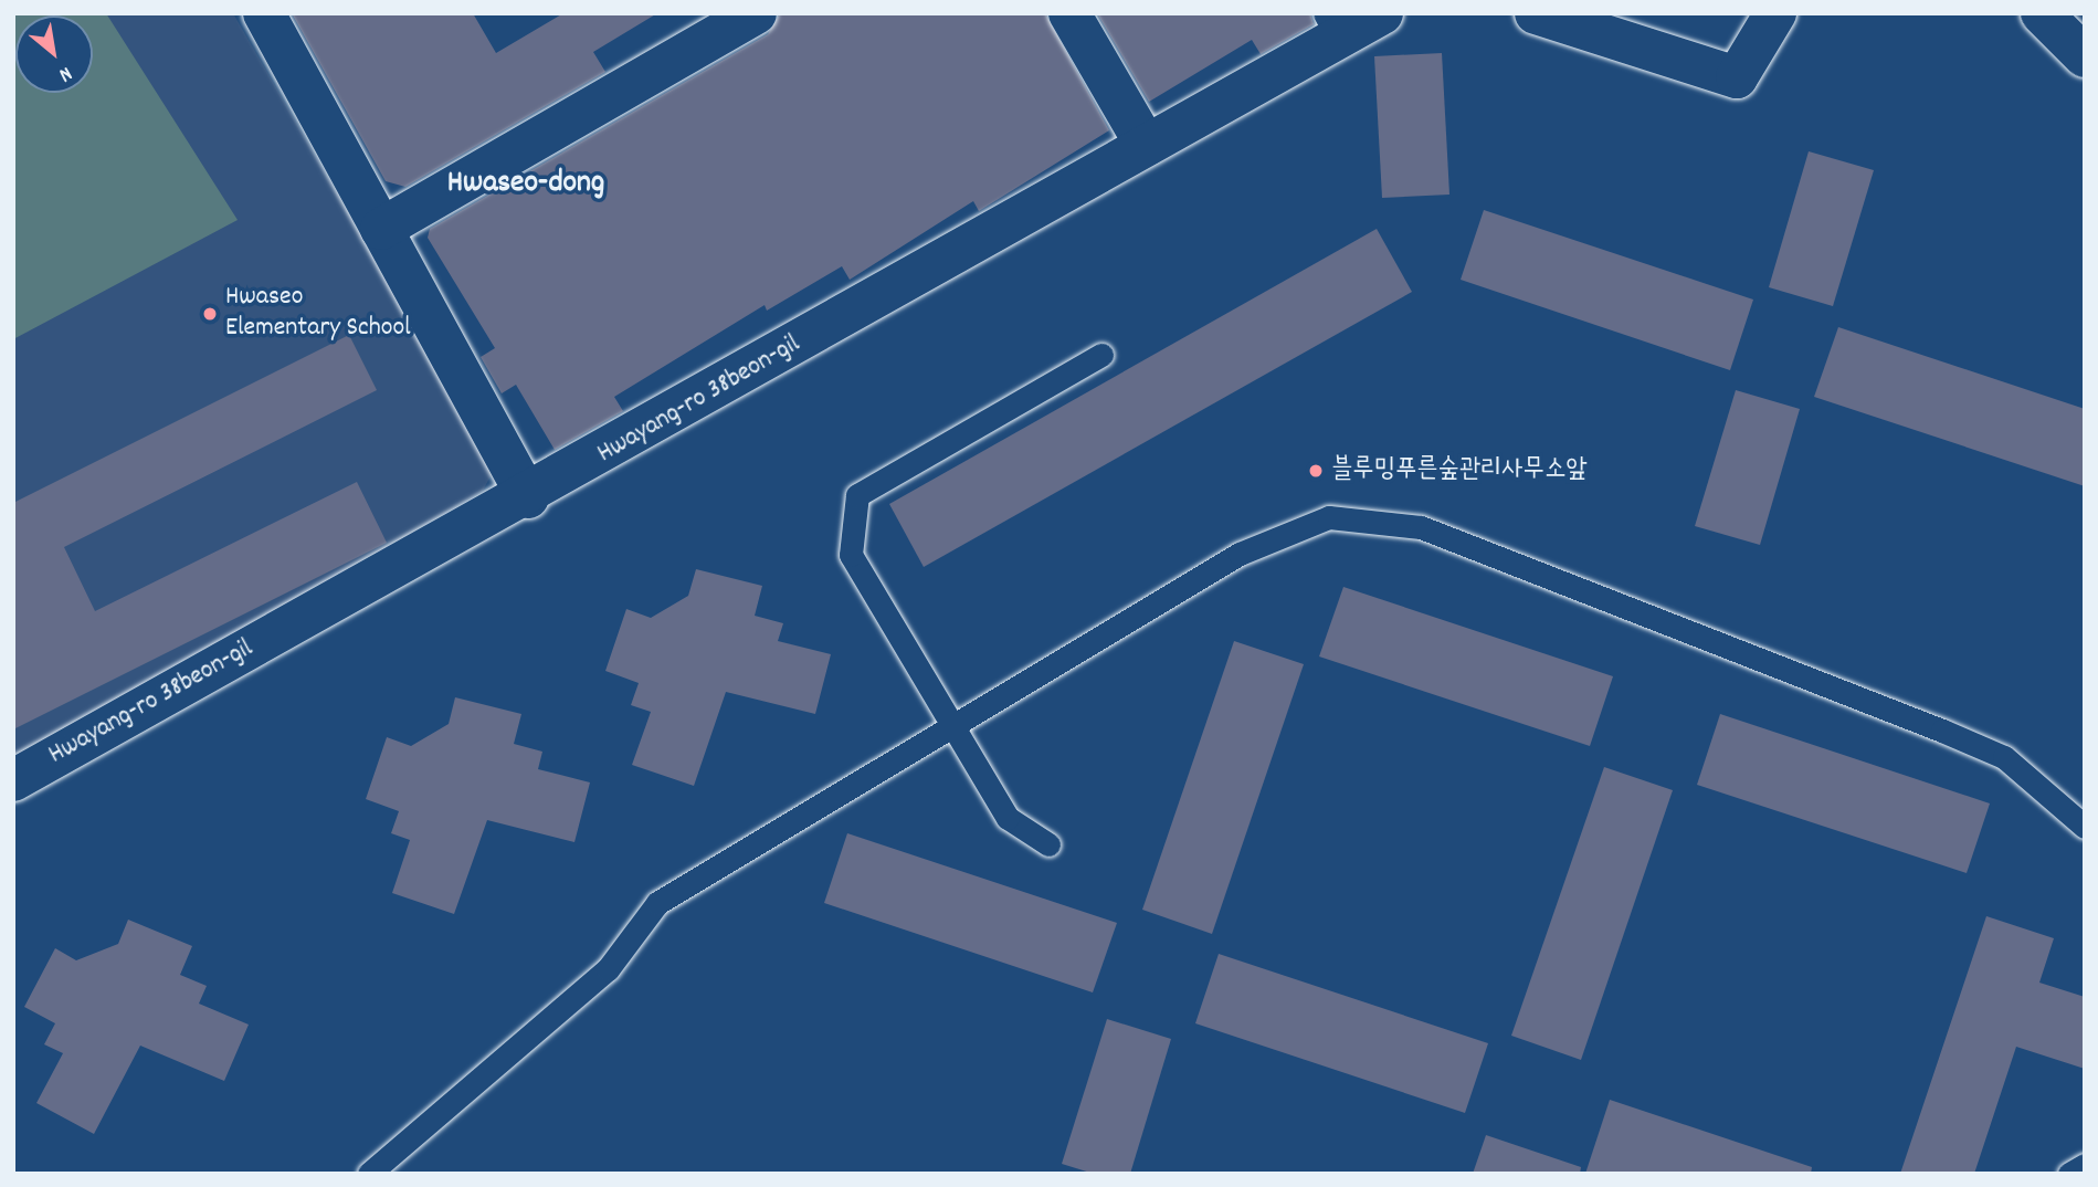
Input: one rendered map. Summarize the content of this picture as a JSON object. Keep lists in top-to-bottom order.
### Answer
{
  "streets": {
    "street": ["Hwayang-ro 38beon-gil"]
  },
  "districts": ["Hwaseo-dong"],
  "places": ["Hwaseo Elementary School", "블루밍푸른숲관리사무소앞"],
  "north": "bottom right"
}
